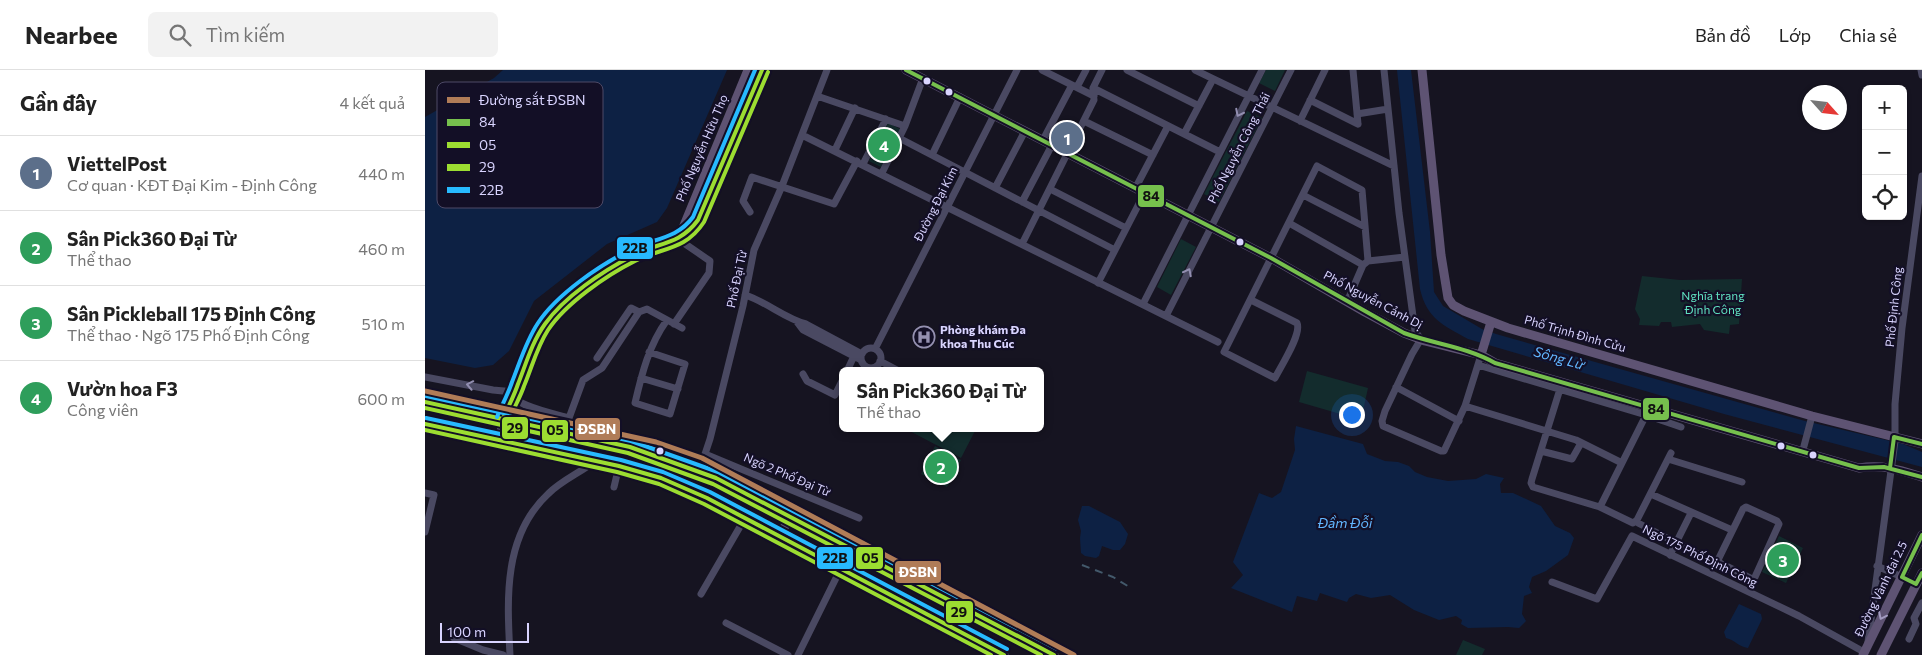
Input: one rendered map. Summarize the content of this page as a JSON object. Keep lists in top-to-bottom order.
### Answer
{
  "streets": {
    "main road": [
      "Phố Nguyễn Hữu Thọ",
      "Phố Nguyễn Cảnh Dị",
      "Phố Trịnh Đình Cửu",
      "Đường Vành đai 2.5"
    ],
    "street": [
      "Phố Nguyễn Công Thái",
      "Đường Đại Kim",
      "Phố Đại Từ",
      "Phố Định Công",
      "Ngõ 2 Phố Đại Từ",
      "Ngõ 175 Phố Định Công"
    ]
  },
  "crossings": [
    ["Phố Nguyễn Công Thái", "Phố Nguyễn Cảnh Dị"],
    ["Đường Đại Kim", "Phố Nguyễn Cảnh Dị"],
    ["Phố Đại Từ", "Ngõ 2 Phố Đại Từ"],
    ["Phố Nguyễn Cảnh Dị", "Phố Định Công"],
    ["Phố Định Công", "Phố Trịnh Đình Cửu"],
    ["Ngõ 175 Phố Định Công", "Đường Vành đai 2.5"]
  ],
  "water": ["Sông Lừ", "Đầm Đỗi"],
  "parks": ["Nghĩa trang Định Công"],
  "places": {
    "hospital": ["Phòng khám Đa khoa Thu Cúc"]
  },
  "lines": [
    "transit line 84",
    "transit line 05",
    "transit line 22B",
    "transit line 29",
    "rail line ĐSBN"
  ],
  "legend": [
    "Đường sắt ĐSBN",
    "84",
    "05",
    "29",
    "22B"
  ],
  "scale_bar": "100 m",
  "north": "bottom right",
  "page": {
    "header": "Nearbee",
    "search": "Tìm kiếm",
    "nav": ["Bản đồ", "Lớp", "Chia sẻ"],
    "heading": ["Gần đây", "4 kết quả"],
    "map_buttons": ["+", "−"],
    "pins": [
      "1",
      "4",
      "2",
      "3"
    ],
    "list": [
      {
        "mark": "1",
        "name": "ViettelPost",
        "note": "Cơ quan · KĐT Đại Kim - Định Công",
        "value": "440 m"
      },
      {
        "mark": "2",
        "name": "Sân Pick360 Đại Từ",
        "note": "Thể thao",
        "value": "460 m"
      },
      {
        "mark": "3",
        "name": "Sân Pickleball 175 Định Công",
        "note": "Thể thao · Ngõ 175 Phố Định Công",
        "value": "510 m"
      },
      {
        "mark": "4",
        "name": "Vườn hoa F3",
        "note": "Công viên",
        "value": "600 m"
      }
    ],
    "popup": ["Sân Pick360 Đại Từ", "Thể thao"],
    "scale": "100 m"
  }
}
